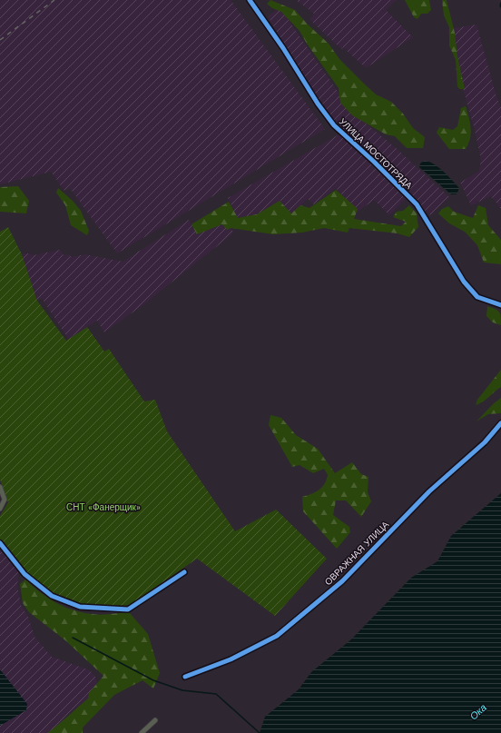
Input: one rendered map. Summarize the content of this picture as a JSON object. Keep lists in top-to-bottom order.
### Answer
{
  "streets": {
    "street": ["УЛИЦА МОСТОТРЯДА", "ОВРАЖНАЯ УЛИЦА"]
  },
  "water": ["Ока"],
  "parks": ["СНТ «Фанерщик»"]
}
